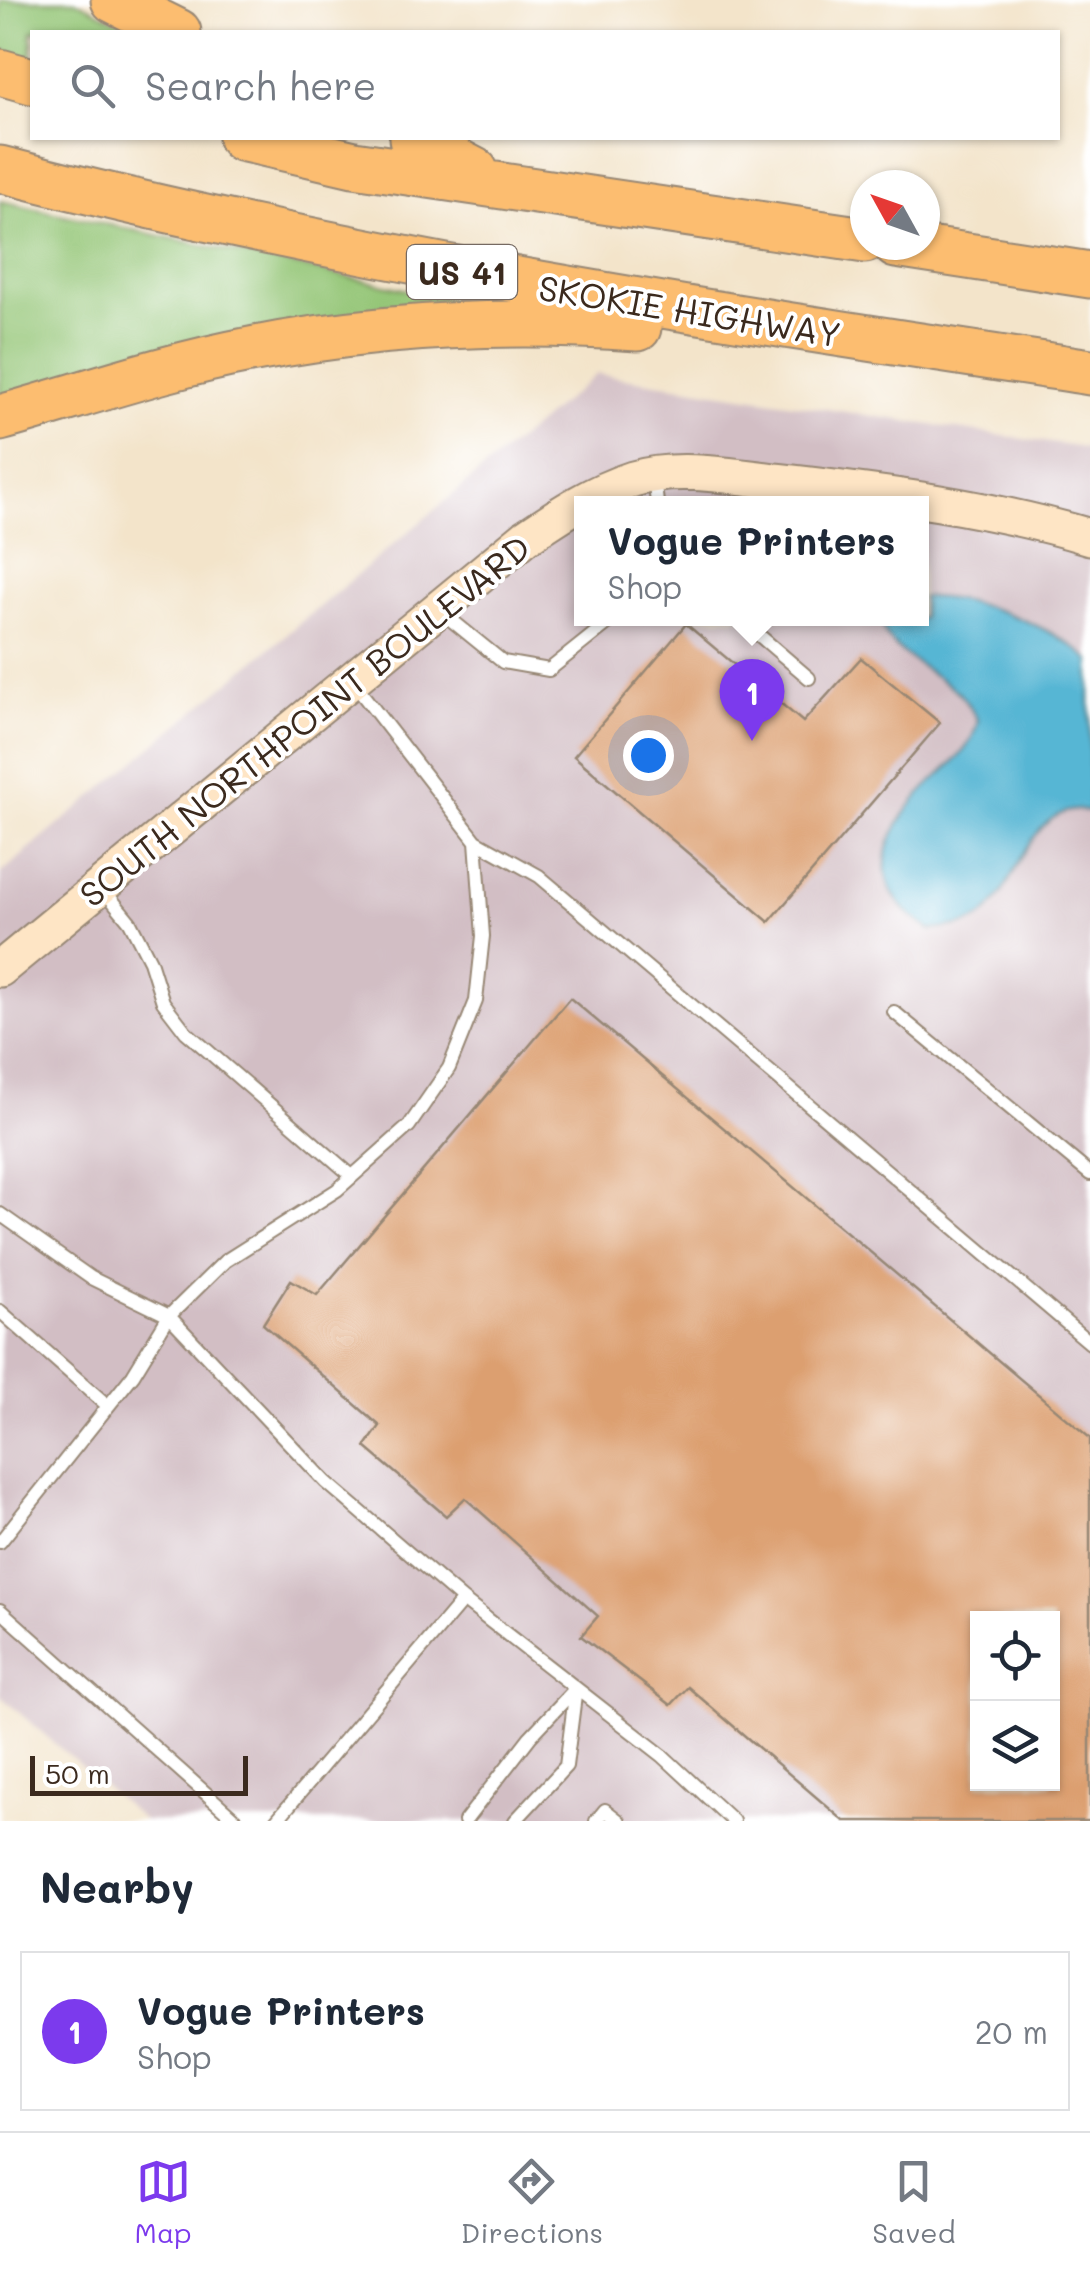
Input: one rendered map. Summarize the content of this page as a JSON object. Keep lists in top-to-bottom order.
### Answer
{
  "streets": {
    "highway": ["US 41", "SKOKIE HIGHWAY"],
    "street": ["SOUTH NORTHPOINT BOULEVARD"]
  },
  "scale_bar": "50 m",
  "north": "top left",
  "page": {
    "search": "Search here",
    "popup": ["Vogue Printers", "Shop"],
    "pins": "1",
    "scale": "50 m",
    "heading": "Nearby",
    "list": [
      {
        "mark": "1",
        "name": "Vogue Printers",
        "note": "Shop",
        "value": "20 m"
      }
    ],
    "nav": ["Map", "Directions", "Saved"]
  }
}
